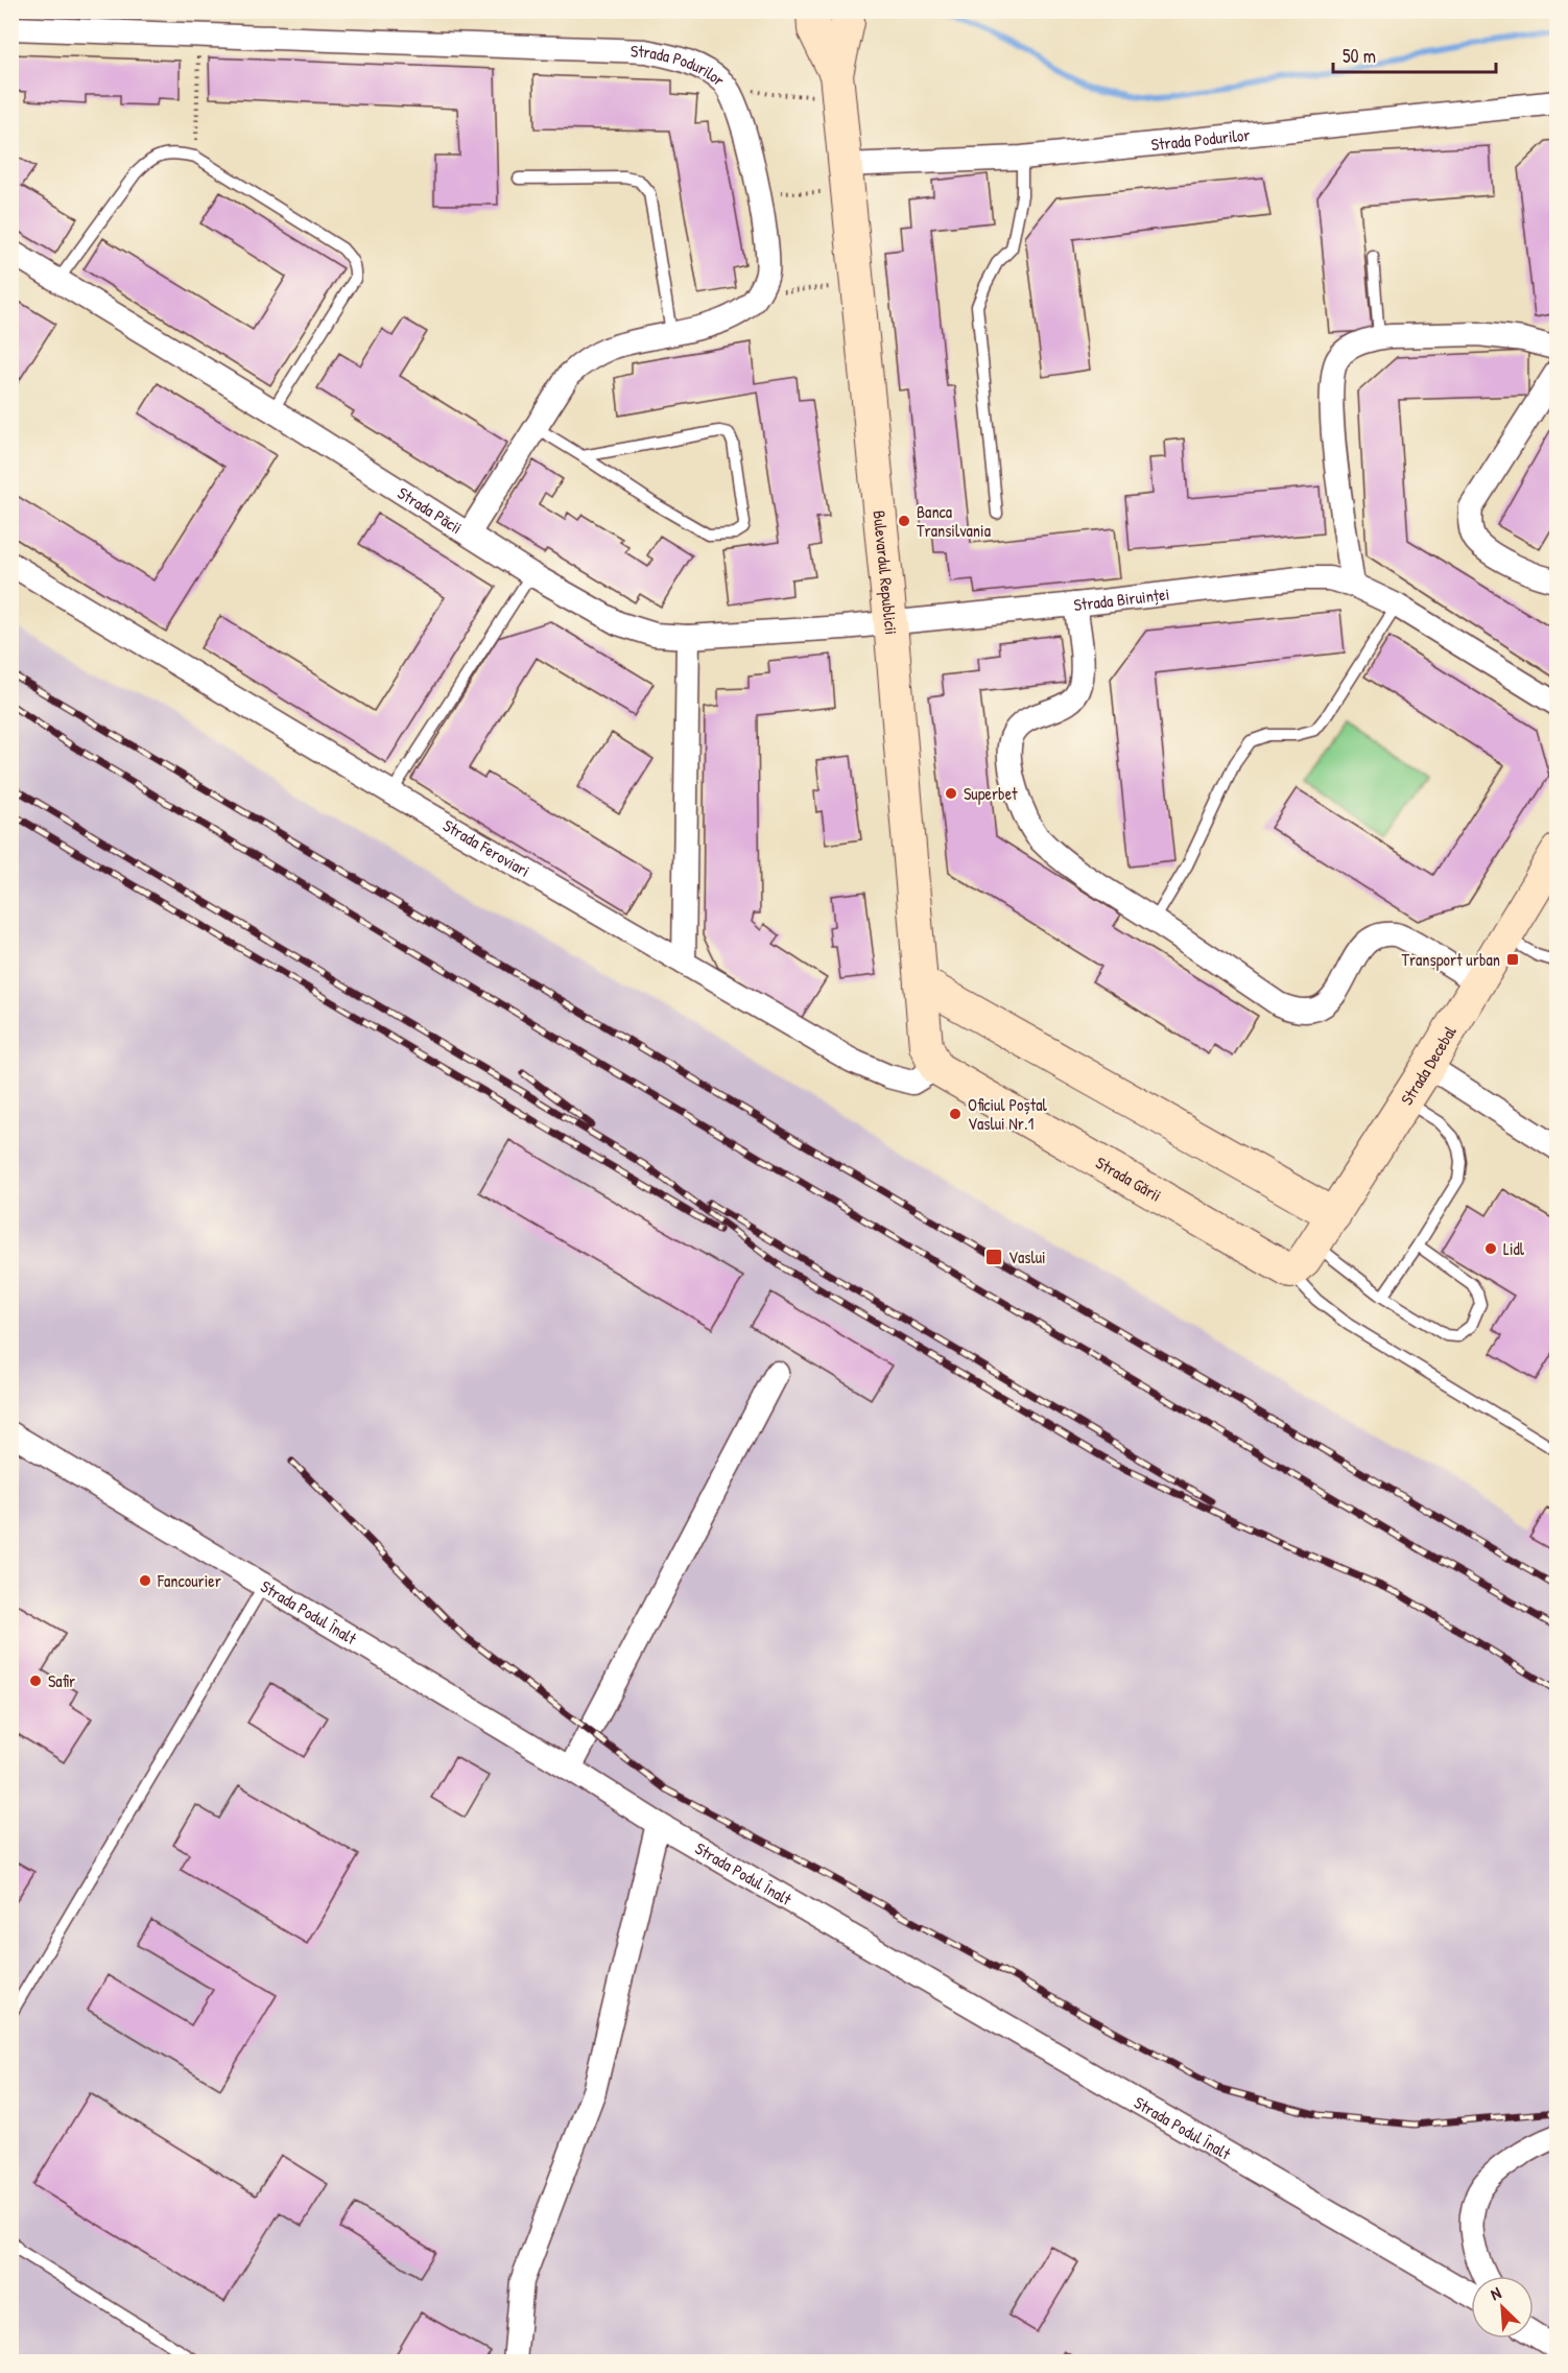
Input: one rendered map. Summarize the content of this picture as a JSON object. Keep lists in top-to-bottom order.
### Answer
{
  "streets": {
    "street": [
      "Strada Podurilor",
      "Strada Păcii",
      "Bulevardul Republicii",
      "Strada Biruinței",
      "Strada Feroviari",
      "Strada Decebal",
      "Strada Gării",
      "Strada Podul Înalt"
    ]
  },
  "crossings": [
    ["Strada Podurilor", "Strada Păcii"],
    ["Strada Podurilor", "Bulevardul Republicii"],
    ["Strada Păcii", "Bulevardul Republicii"],
    ["Strada Păcii", "Strada Biruinței"],
    ["Bulevardul Republicii", "Strada Biruinței"],
    ["Bulevardul Republicii", "Strada Gării"],
    ["Strada Decebal", "Strada Gării"]
  ],
  "places": {
    "other": [
      "Banca Transilvania",
      "Superbet",
      "Oficiul Poștal Vaslui Nr.1",
      "Lidl",
      "Fancourier",
      "Safir"
    ],
    "transit": ["Transport urban", "Vaslui"]
  },
  "scale_bar": "50 m",
  "north": "top left"
}
